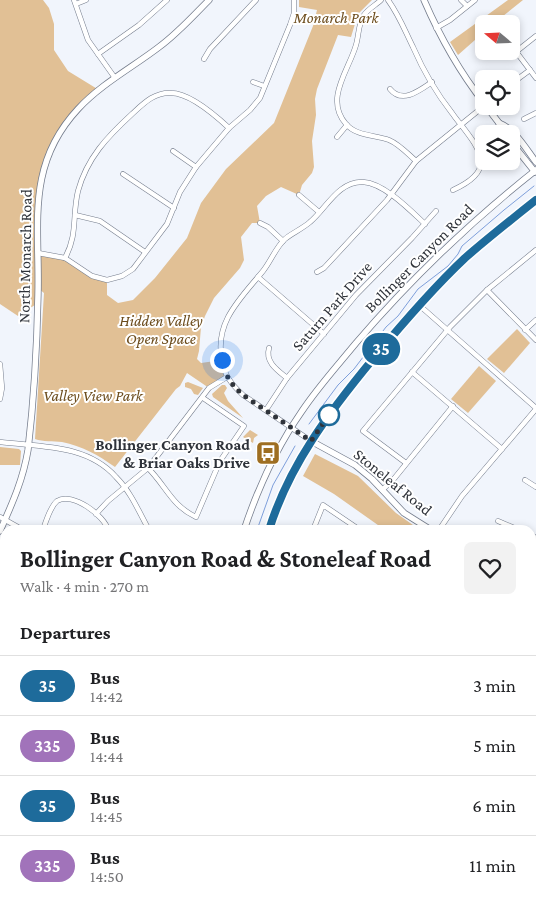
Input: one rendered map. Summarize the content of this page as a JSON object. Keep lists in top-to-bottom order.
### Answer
{
  "streets": {
    "street": [
      "North Monarch Road",
      "Bollinger Canyon Road",
      "Saturn Park Drive",
      "Stoneleaf Road"
    ]
  },
  "crossings": [
    ["Bollinger Canyon Road", "Stoneleaf Road"]
  ],
  "parks": ["Monarch Park", "Hidden Valley Open Space", "Valley View Park"],
  "places": {
    "bus stop": ["Bollinger Canyon Road & Briar Oaks Drive"]
  },
  "lines": ["bus line 35"],
  "north": "left",
  "page": {
    "on_map": "35",
    "heading": [
      ["Bollinger Canyon Road & Stoneleaf Road", "Walk · 4 min · 270 m"],
      "Departures"
    ],
    "list": [
      {
        "mark": "35",
        "name": "Bus",
        "note": "14:42",
        "value": "3 min"
      },
      {
        "mark": "335",
        "name": "Bus",
        "note": "14:44",
        "value": "5 min"
      },
      {
        "mark": "35",
        "name": "Bus",
        "note": "14:45",
        "value": "6 min"
      },
      {
        "mark": "335",
        "name": "Bus",
        "note": "14:50",
        "value": "11 min"
      }
    ]
  }
}
